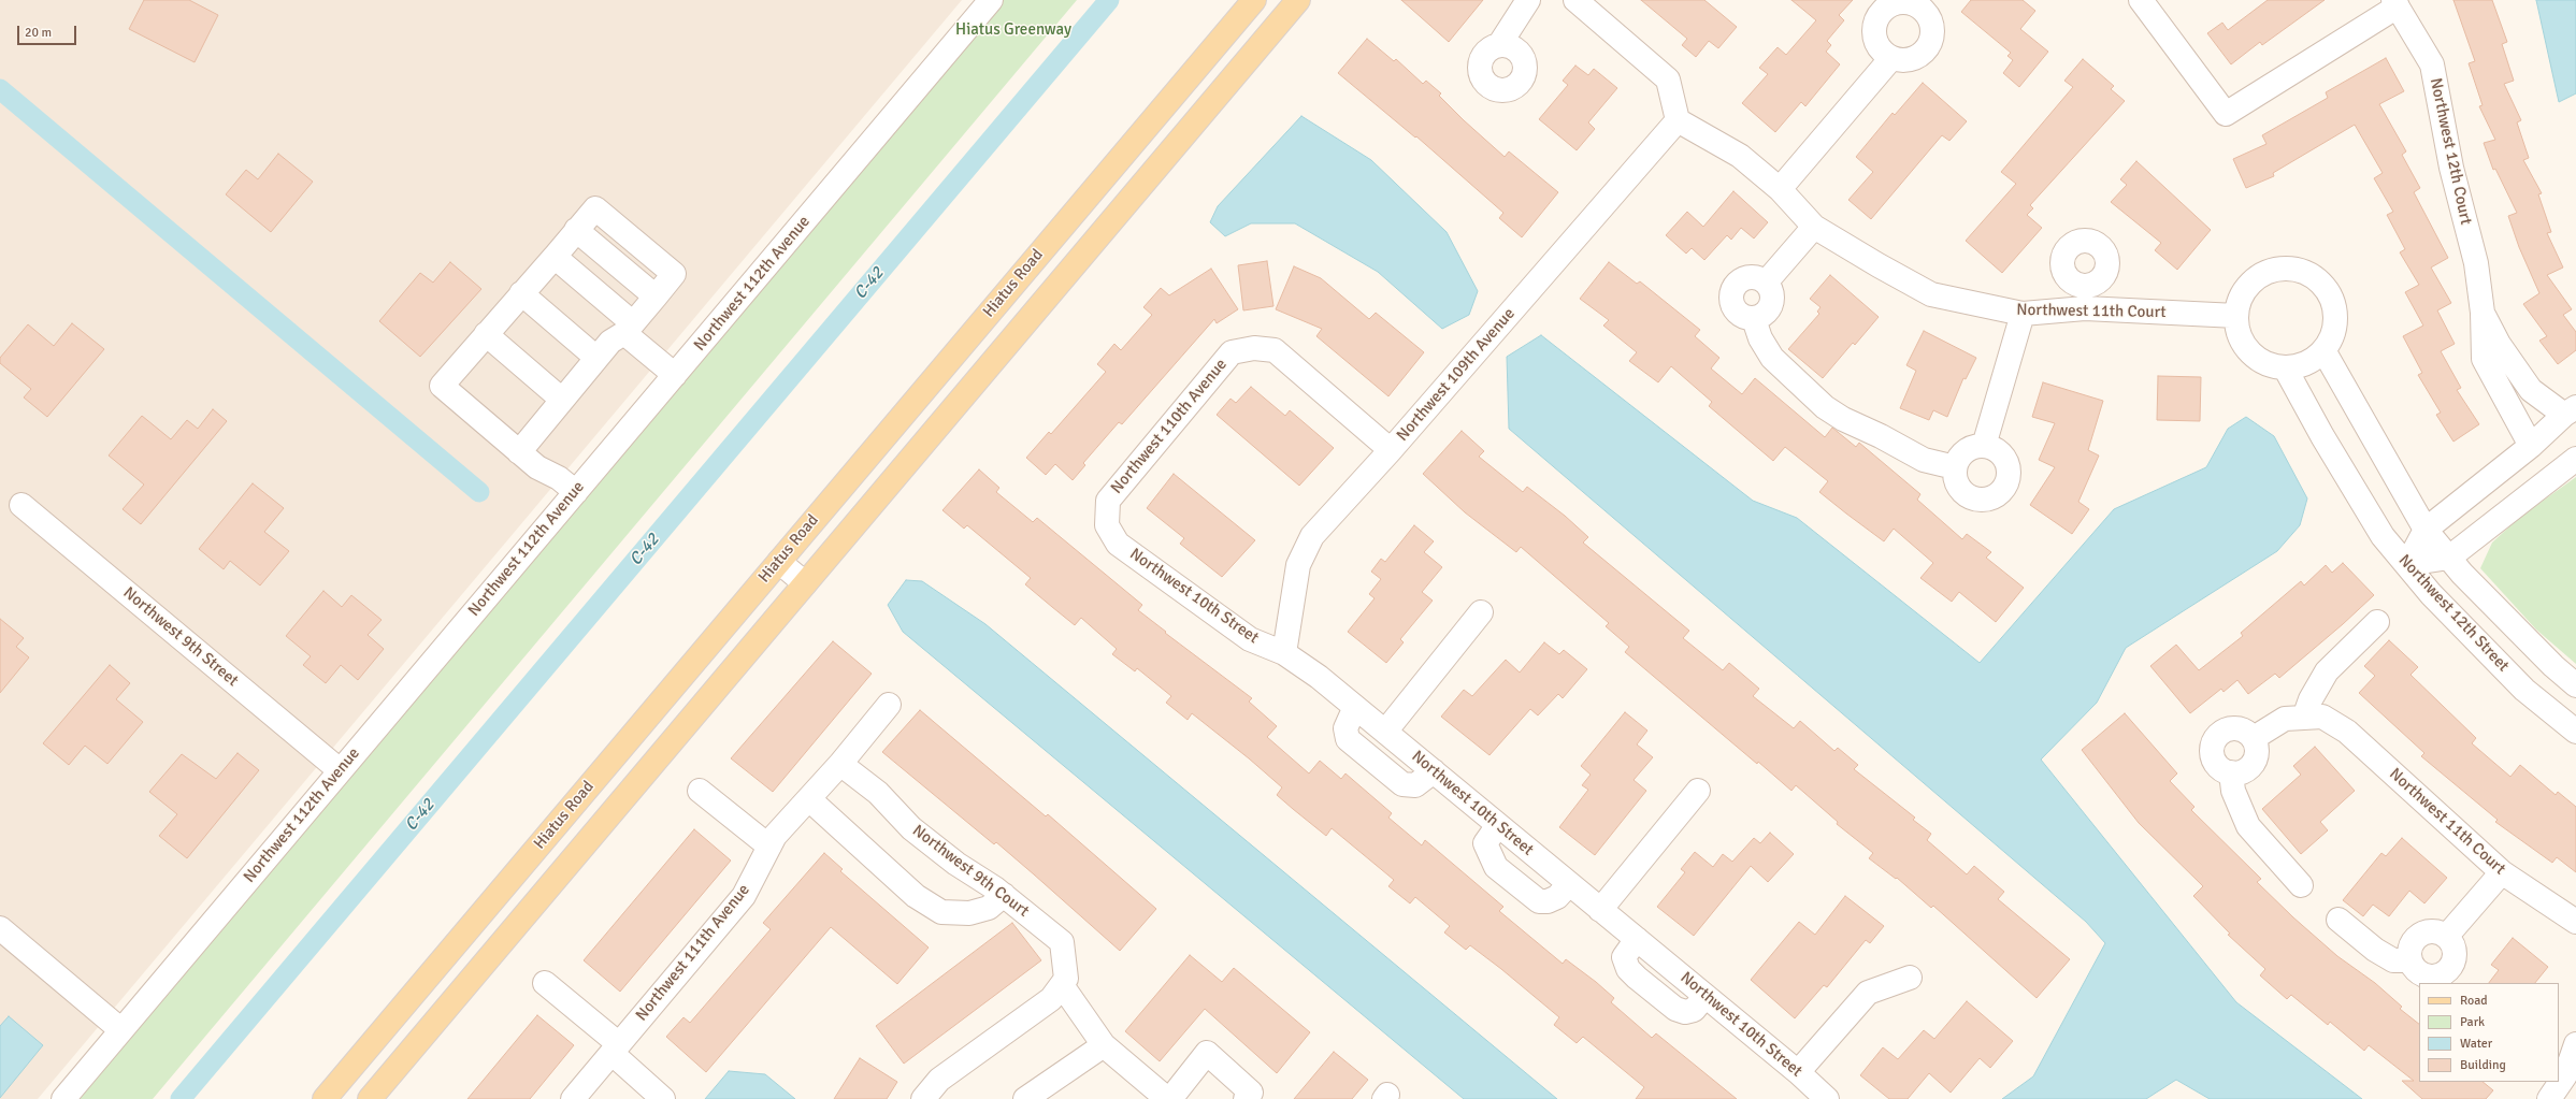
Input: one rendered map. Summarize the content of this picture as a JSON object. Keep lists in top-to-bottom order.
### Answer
{
  "streets": {
    "main road": ["Hiatus Road"],
    "street": [
      "Northwest 12th Court",
      "Northwest 112th Avenue",
      "Northwest 11th Court",
      "Northwest 109th Avenue",
      "Northwest 110th Avenue",
      "Northwest 10th Street",
      "Northwest 12th Street",
      "Northwest 9th Street",
      "Northwest 9th Court",
      "Northwest 111th Avenue"
    ]
  },
  "crossings": [
    ["Northwest 112th Avenue", "Northwest 9th Street"],
    ["Northwest 11th Court", "Northwest 109th Avenue"],
    ["Northwest 11th Court", "Northwest 12th Street"],
    ["Northwest 109th Avenue", "Northwest 110th Avenue"],
    ["Northwest 109th Avenue", "Northwest 10th Street"],
    ["Northwest 110th Avenue", "Northwest 10th Street"],
    ["Northwest 9th Court", "Northwest 111th Avenue"]
  ],
  "water": ["C-42"],
  "parks": ["Hiatus Greenway"],
  "legend": [
    "Road",
    "Park",
    "Water",
    "Building"
  ],
  "scale_bar": "20 m"
}
